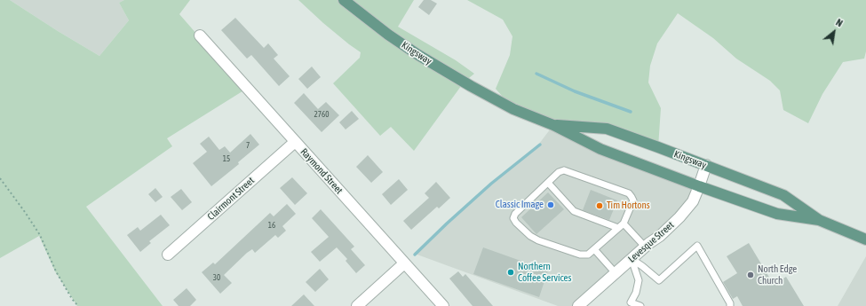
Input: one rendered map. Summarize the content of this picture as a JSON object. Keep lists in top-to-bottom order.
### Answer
{
  "streets": {
    "main road": ["Kingsway"],
    "street": ["Raymond Street", "Clairmont Street", "Levesque Street"]
  },
  "crossings": [
    ["Kingsway", "Levesque Street"],
    ["Raymond Street", "Clairmont Street"]
  ],
  "places": [
    "Classic Image",
    "Tim Hortons",
    "Northern Coffee Services",
    "North Edge Church"
  ],
  "house_numbers": [
    "2760",
    "7",
    "15",
    "16",
    "30"
  ],
  "north": "top right"
}
